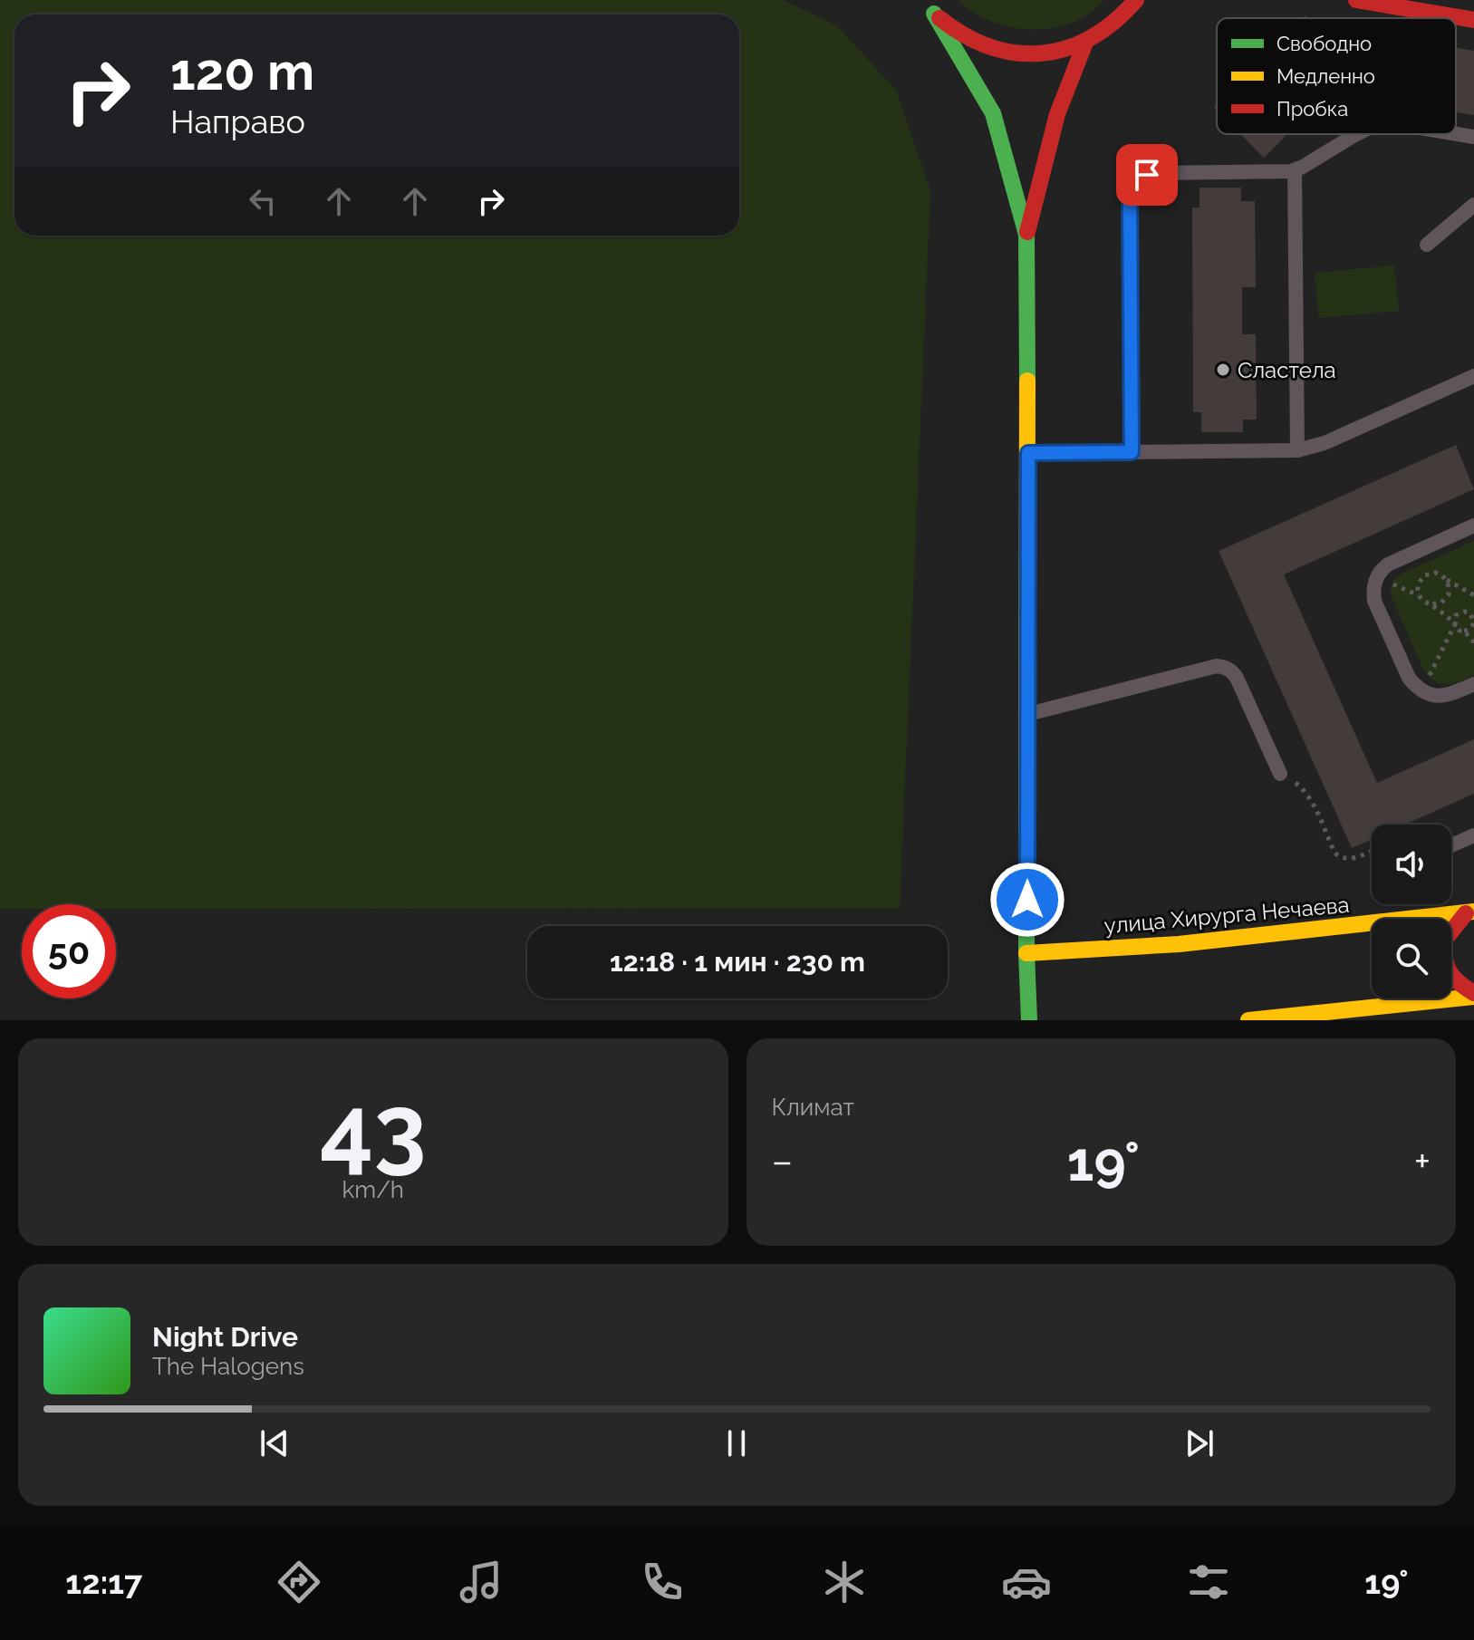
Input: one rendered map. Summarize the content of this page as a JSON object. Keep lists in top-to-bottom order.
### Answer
{
  "streets": {
    "main road": ["улица Хирурга Нечаева"]
  },
  "places": ["Сластела"],
  "legend": ["Свободно", "Медленно", "Пробка"],
  "page": {
    "turn": ["120 m", "Направо"],
    "limit": "50",
    "trip": "12:18 · 1 мин · 230 m",
    "tile": [
      ["43", "km/h"],
      "Климат"
    ],
    "heat": ["−", "19°", "+"],
    "song": ["Night Drive", "The Halogens"],
    "tabs": ["12:17", "19°"]
  }
}
